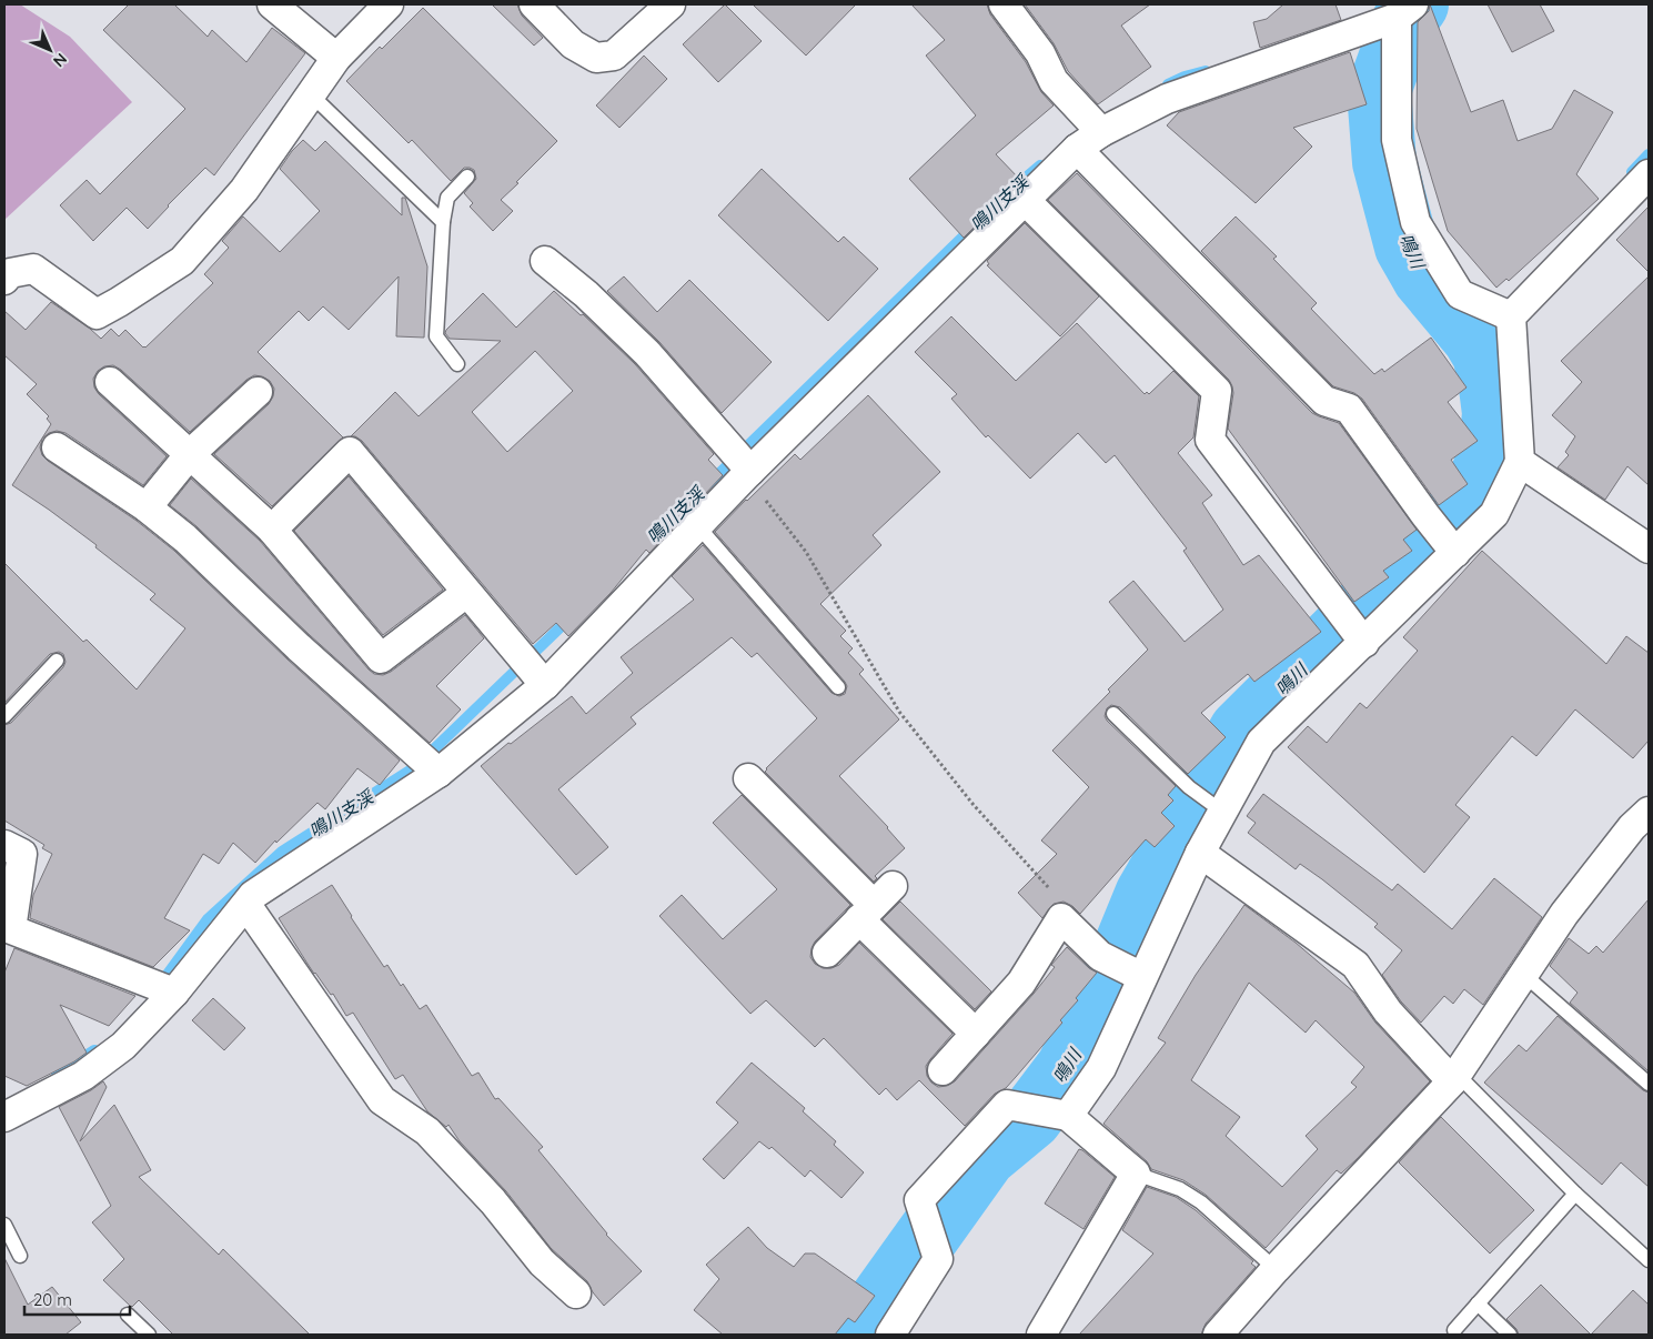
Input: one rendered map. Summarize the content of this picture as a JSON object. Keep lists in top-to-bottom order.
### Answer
{
  "water": ["鳴川支渓", "鳴川"],
  "scale_bar": "20 m",
  "north": "bottom right"
}
